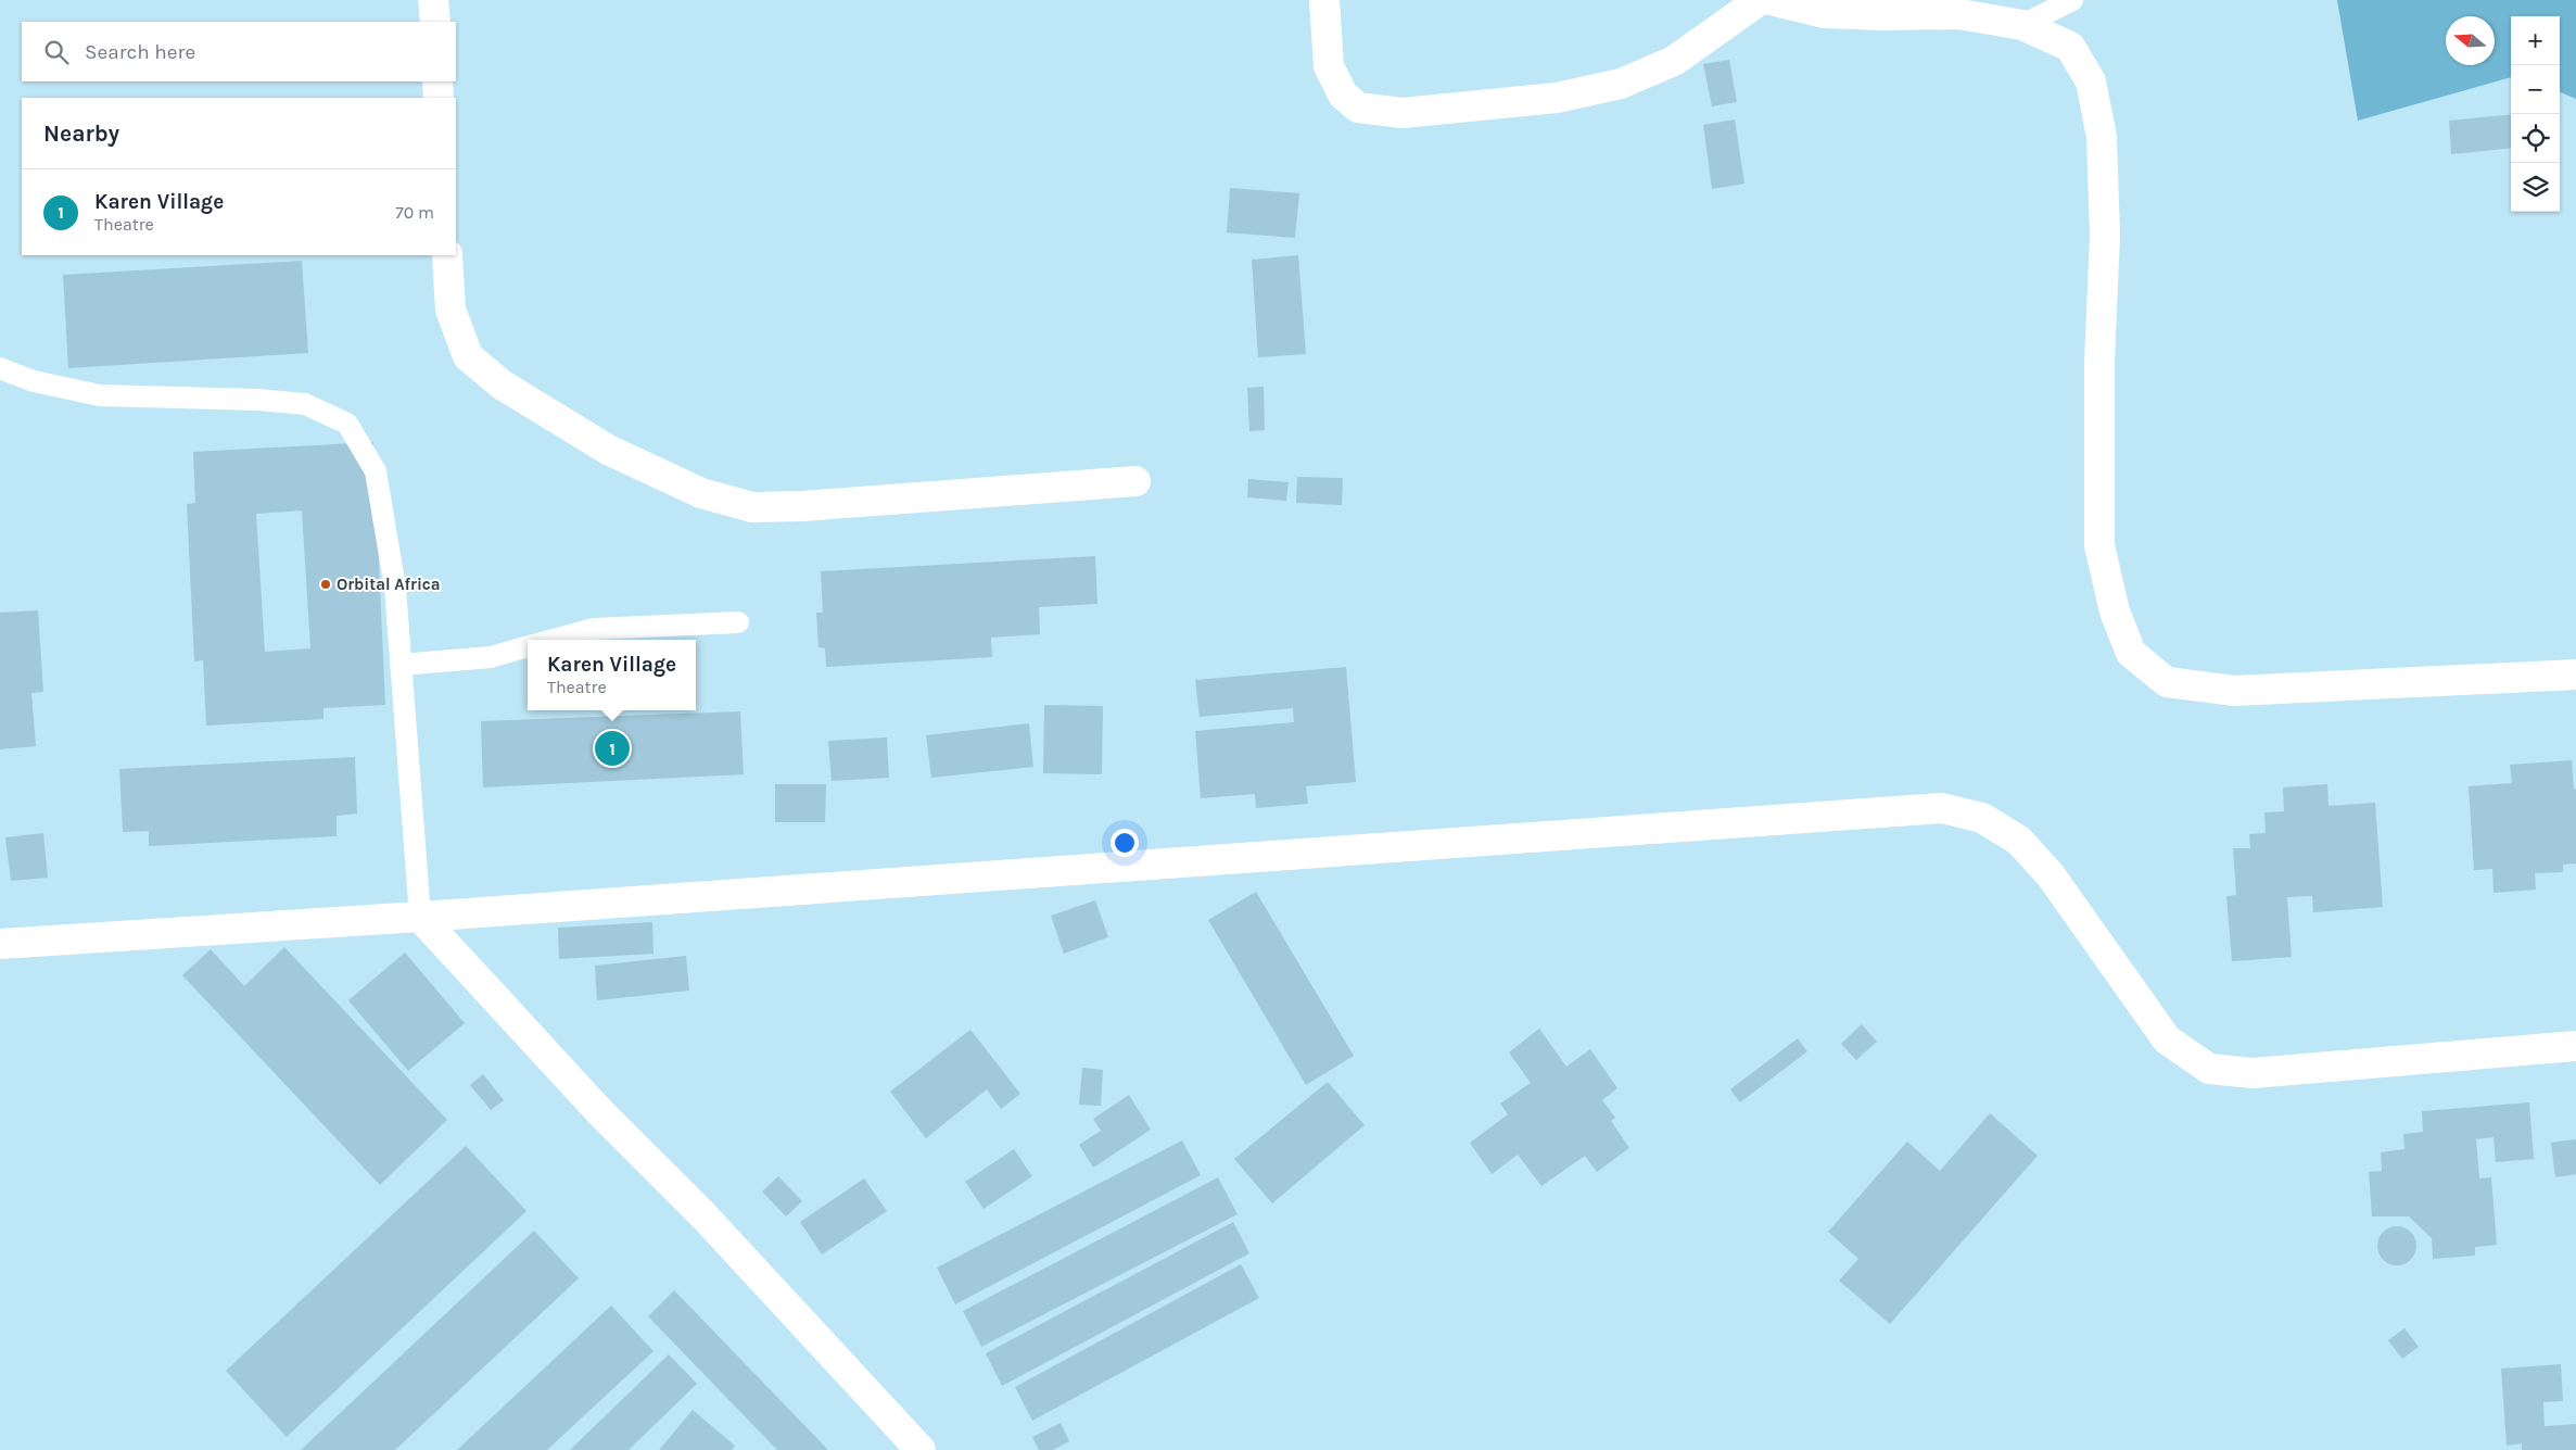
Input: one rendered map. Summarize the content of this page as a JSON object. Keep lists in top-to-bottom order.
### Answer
{
  "places": ["Orbital Africa"],
  "north": "left",
  "page": {
    "map_buttons": ["+", "−"],
    "search": "Search here",
    "heading": "Nearby",
    "list": [
      {
        "mark": "1",
        "name": "Karen Village",
        "note": "Theatre",
        "value": "70 m"
      }
    ],
    "popup": ["Karen Village", "Theatre"],
    "pins": "1"
  }
}
